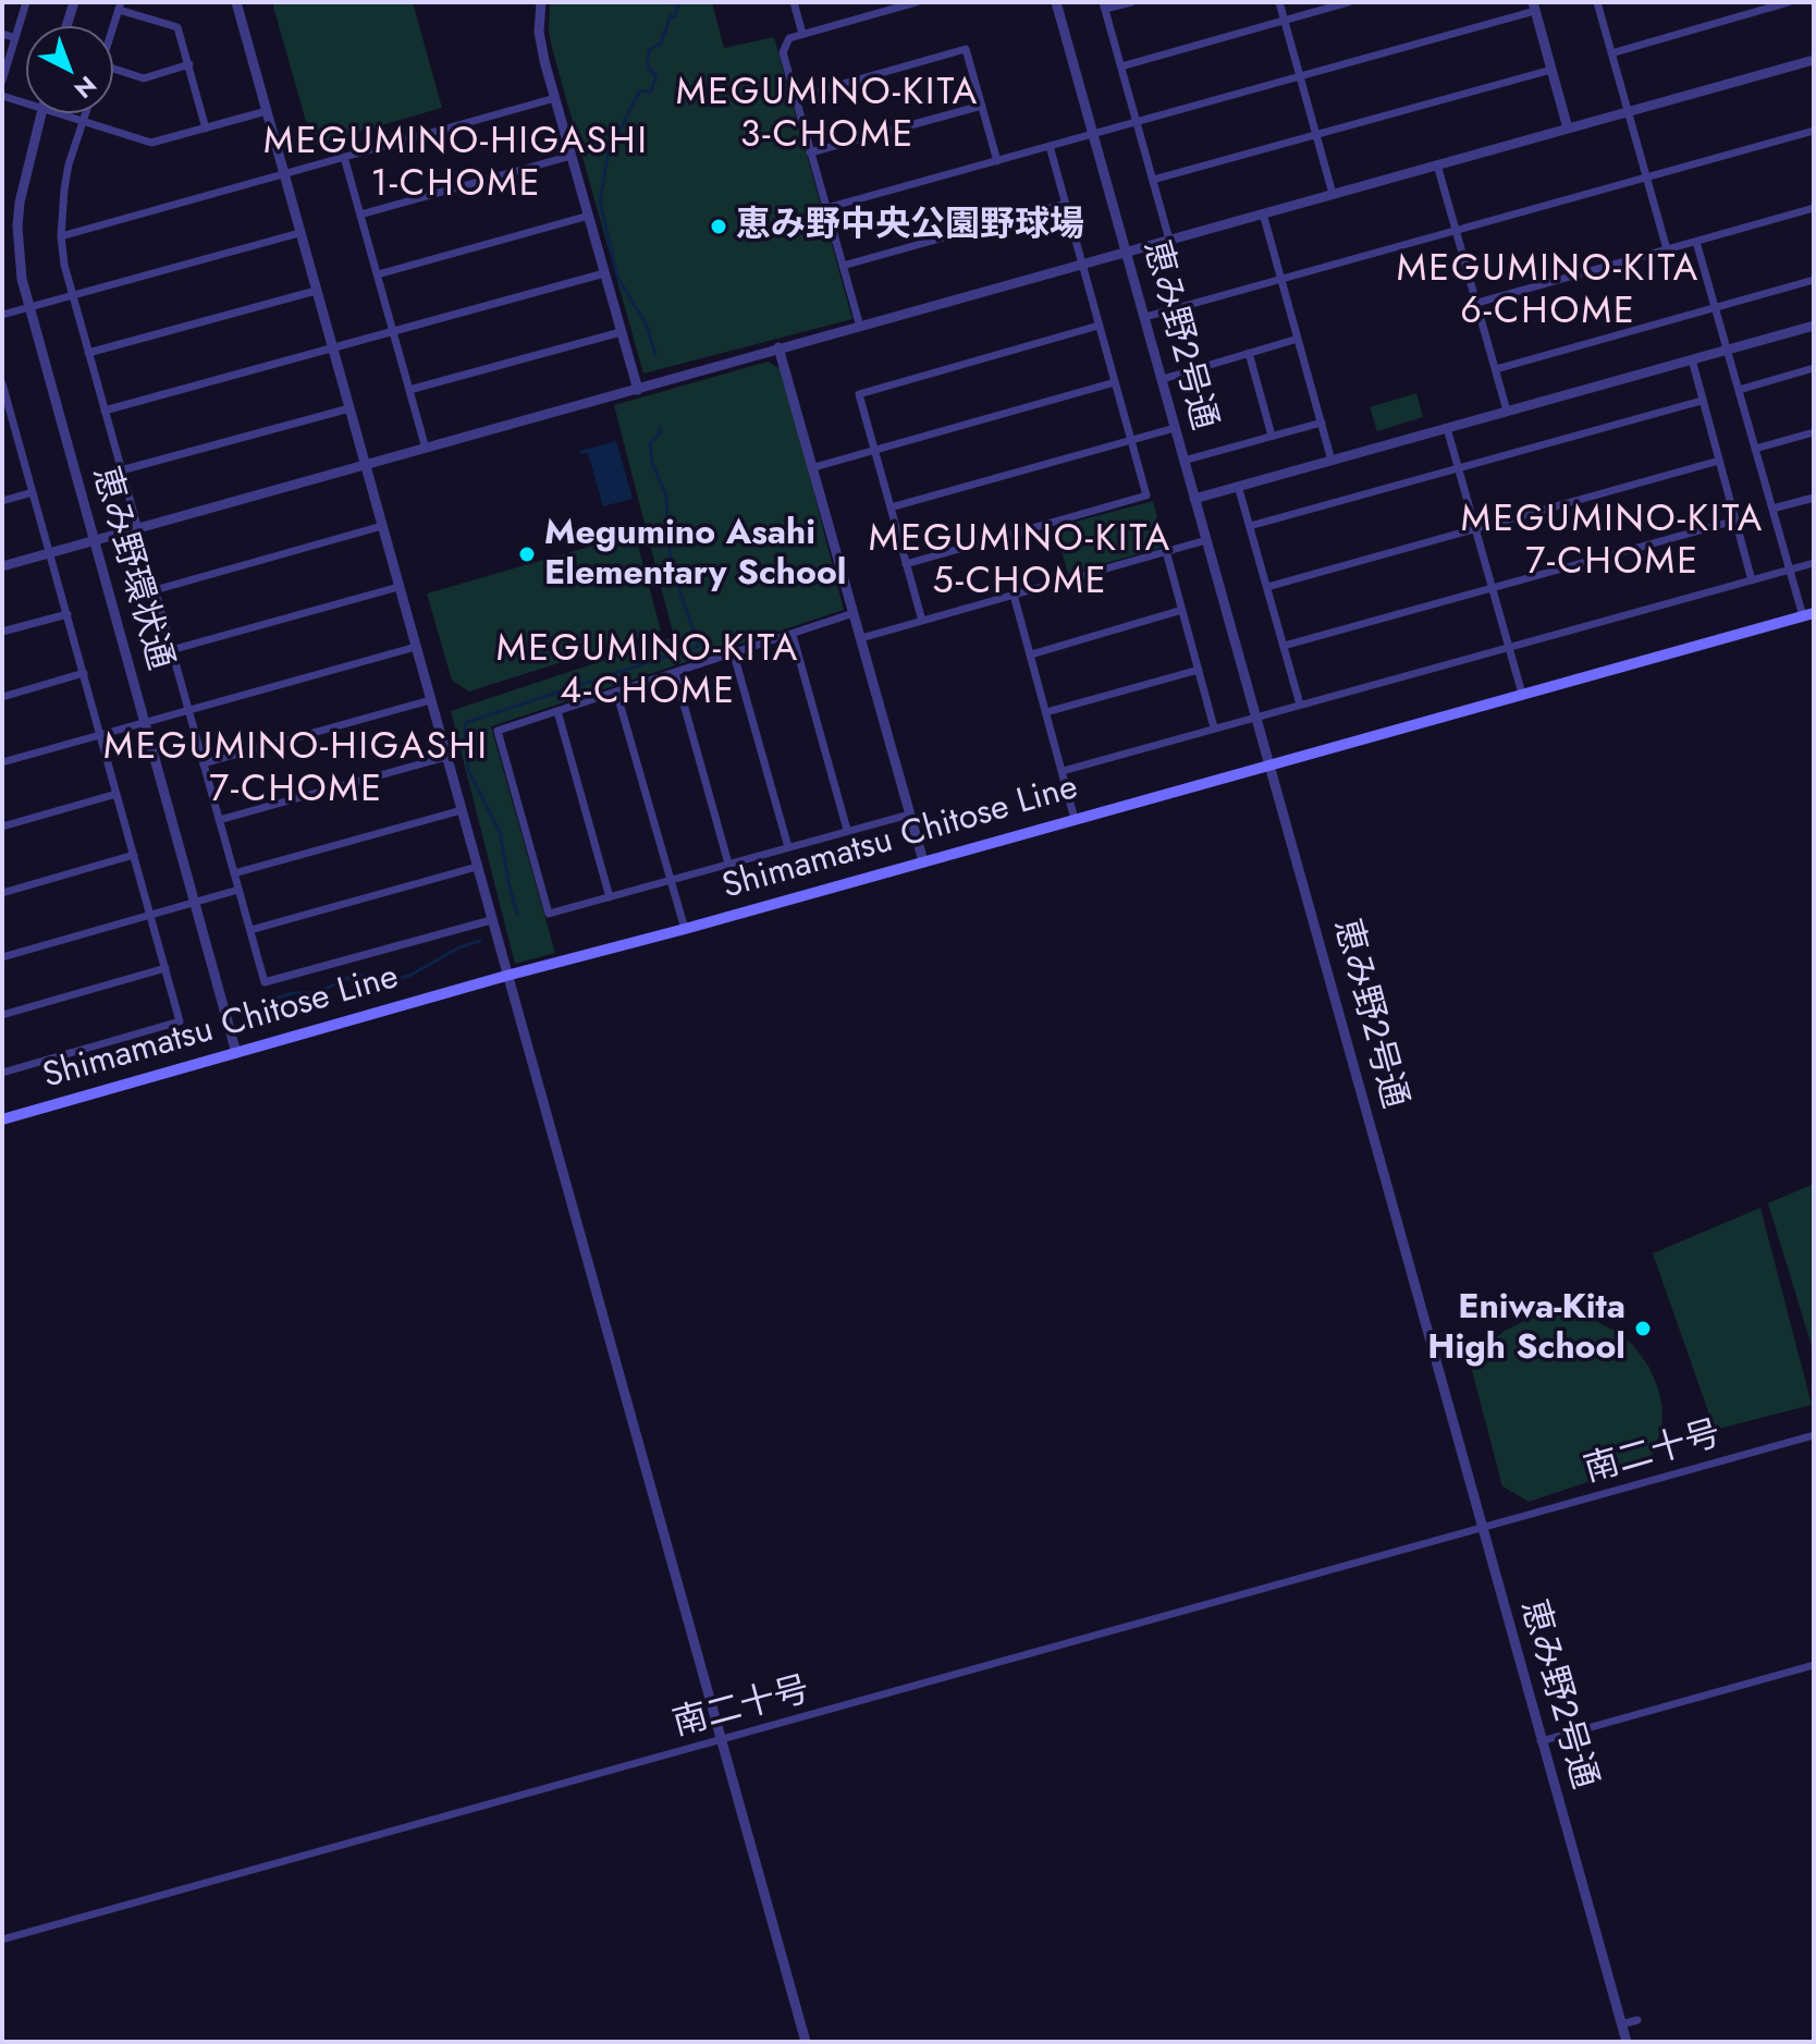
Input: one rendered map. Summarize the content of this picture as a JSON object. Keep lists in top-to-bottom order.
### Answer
{
  "streets": {
    "main road": ["Shimamatsu Chitose Line"],
    "street": ["恵み野２号通", "恵み野環状通", "南二十号"]
  },
  "crossings": [
    ["恵み野２号通", "Shimamatsu Chitose Line"],
    ["恵み野２号通", "南二十号"],
    ["恵み野環状通", "Shimamatsu Chitose Line"]
  ],
  "districts": [
    "MEGUMINO-KITA 3-CHOME",
    "MEGUMINO-HIGASHI 1-CHOME",
    "MEGUMINO-KITA 6-CHOME",
    "MEGUMINO-KITA 7-CHOME",
    "MEGUMINO-KITA 5-CHOME",
    "MEGUMINO-KITA 4-CHOME",
    "MEGUMINO-HIGASHI 7-CHOME"
  ],
  "places": ["恵み野中央公園野球場", "Megumino Asahi Elementary School", "Eniwa-Kita High School"],
  "north": "bottom right"
}
